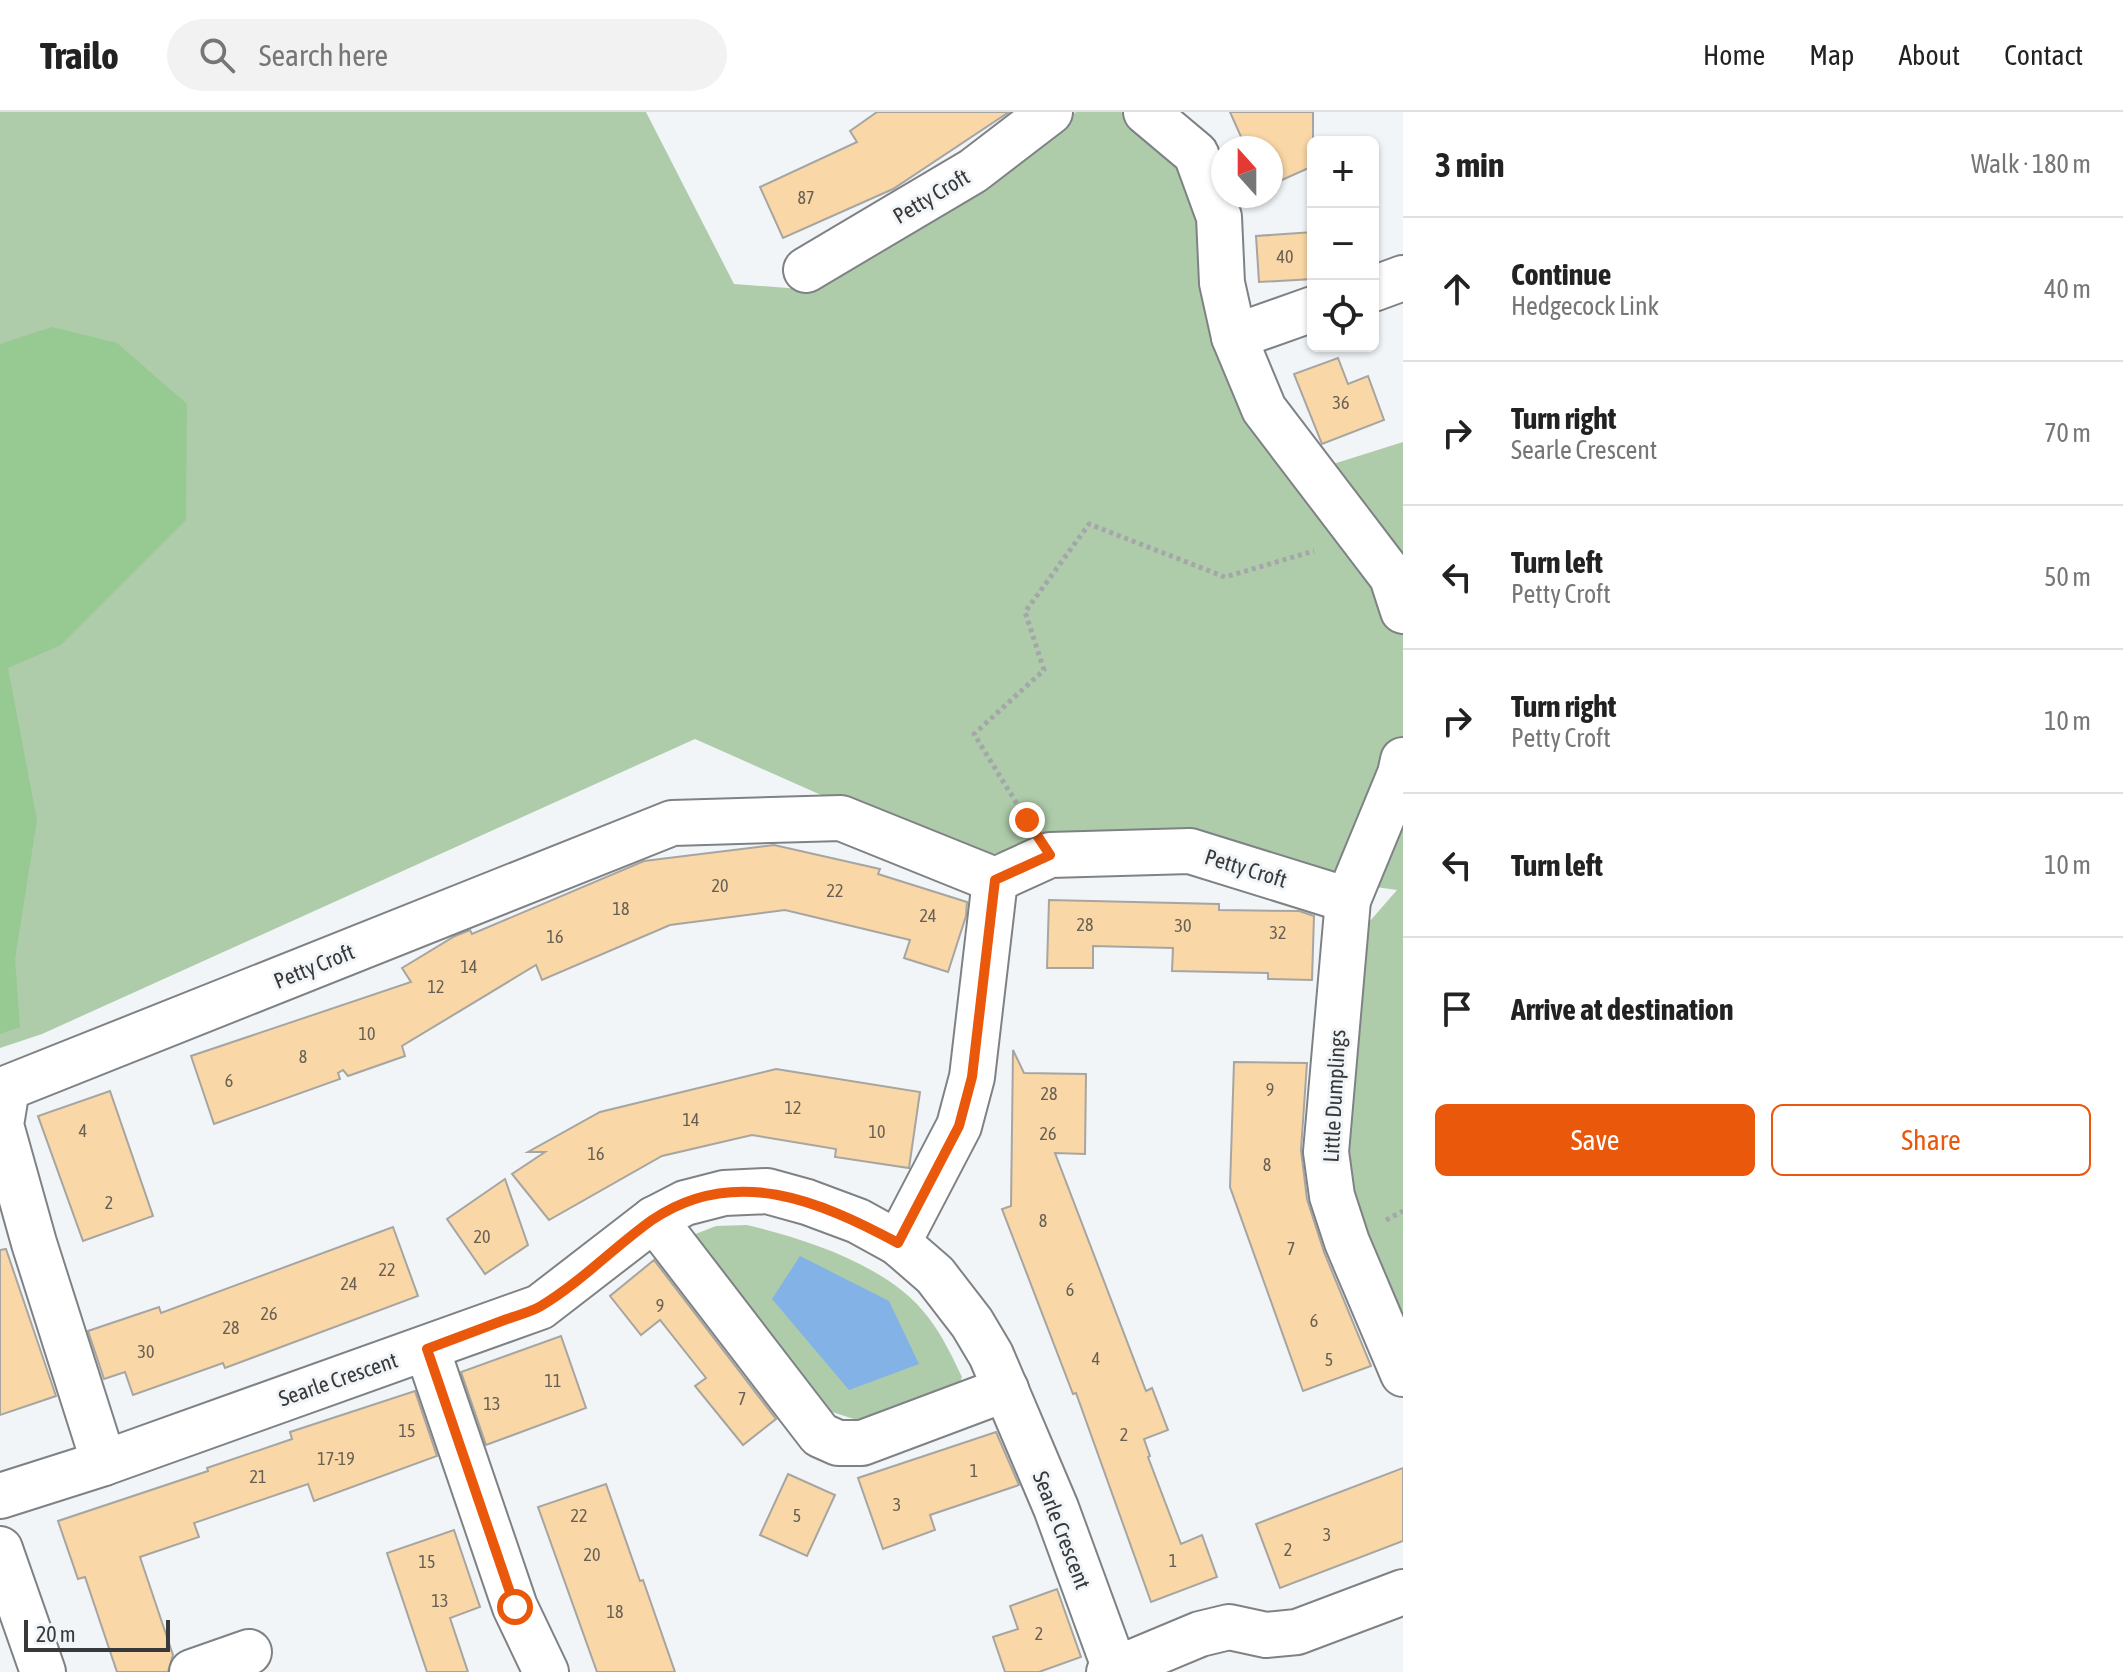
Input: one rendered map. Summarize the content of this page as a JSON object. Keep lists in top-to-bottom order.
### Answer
{
  "streets": {
    "street": ["Petty Croft", "Little Dumplings", "Searle Crescent"]
  },
  "crossings": [
    ["Petty Croft", "Little Dumplings"],
    ["Petty Croft", "Searle Crescent"]
  ],
  "house_numbers": [
    "87",
    "40",
    "36",
    "20",
    "22",
    "18",
    "24",
    "28",
    "30",
    "32",
    "16",
    "14",
    "12",
    "10",
    "8",
    "6",
    "9",
    "28",
    "12",
    "14",
    "4",
    "10",
    "26",
    "16",
    "8",
    "2",
    "8",
    "20",
    "7",
    "22",
    "24",
    "6",
    "9",
    "26",
    "6",
    "28",
    "30",
    "4",
    "5",
    "11",
    "7",
    "13",
    "15",
    "2",
    "17-19",
    "1",
    "21",
    "3",
    "22",
    "5",
    "3",
    "2",
    "20",
    "1",
    "15",
    "13",
    "18",
    "2"
  ],
  "scale_bar": "20 m",
  "north": "top",
  "page": {
    "header": "Trailo",
    "search": "Search here",
    "nav": [
      "Home",
      "Map",
      "About",
      "Contact"
    ],
    "heading": ["3 min", "Walk · 180 m"],
    "map_buttons": ["+", "−"],
    "list": [
      ["Continue", "Hedgecock Link", "40 m"],
      ["Turn right", "Searle Crescent", "70 m"],
      ["Turn left", "Petty Croft", "50 m"],
      ["Turn right", "Petty Croft", "10 m"],
      ["Turn left", "10 m"],
      "Arrive at destination"
    ],
    "buttons": ["Save", "Share"],
    "scale": "20 m"
  }
}
